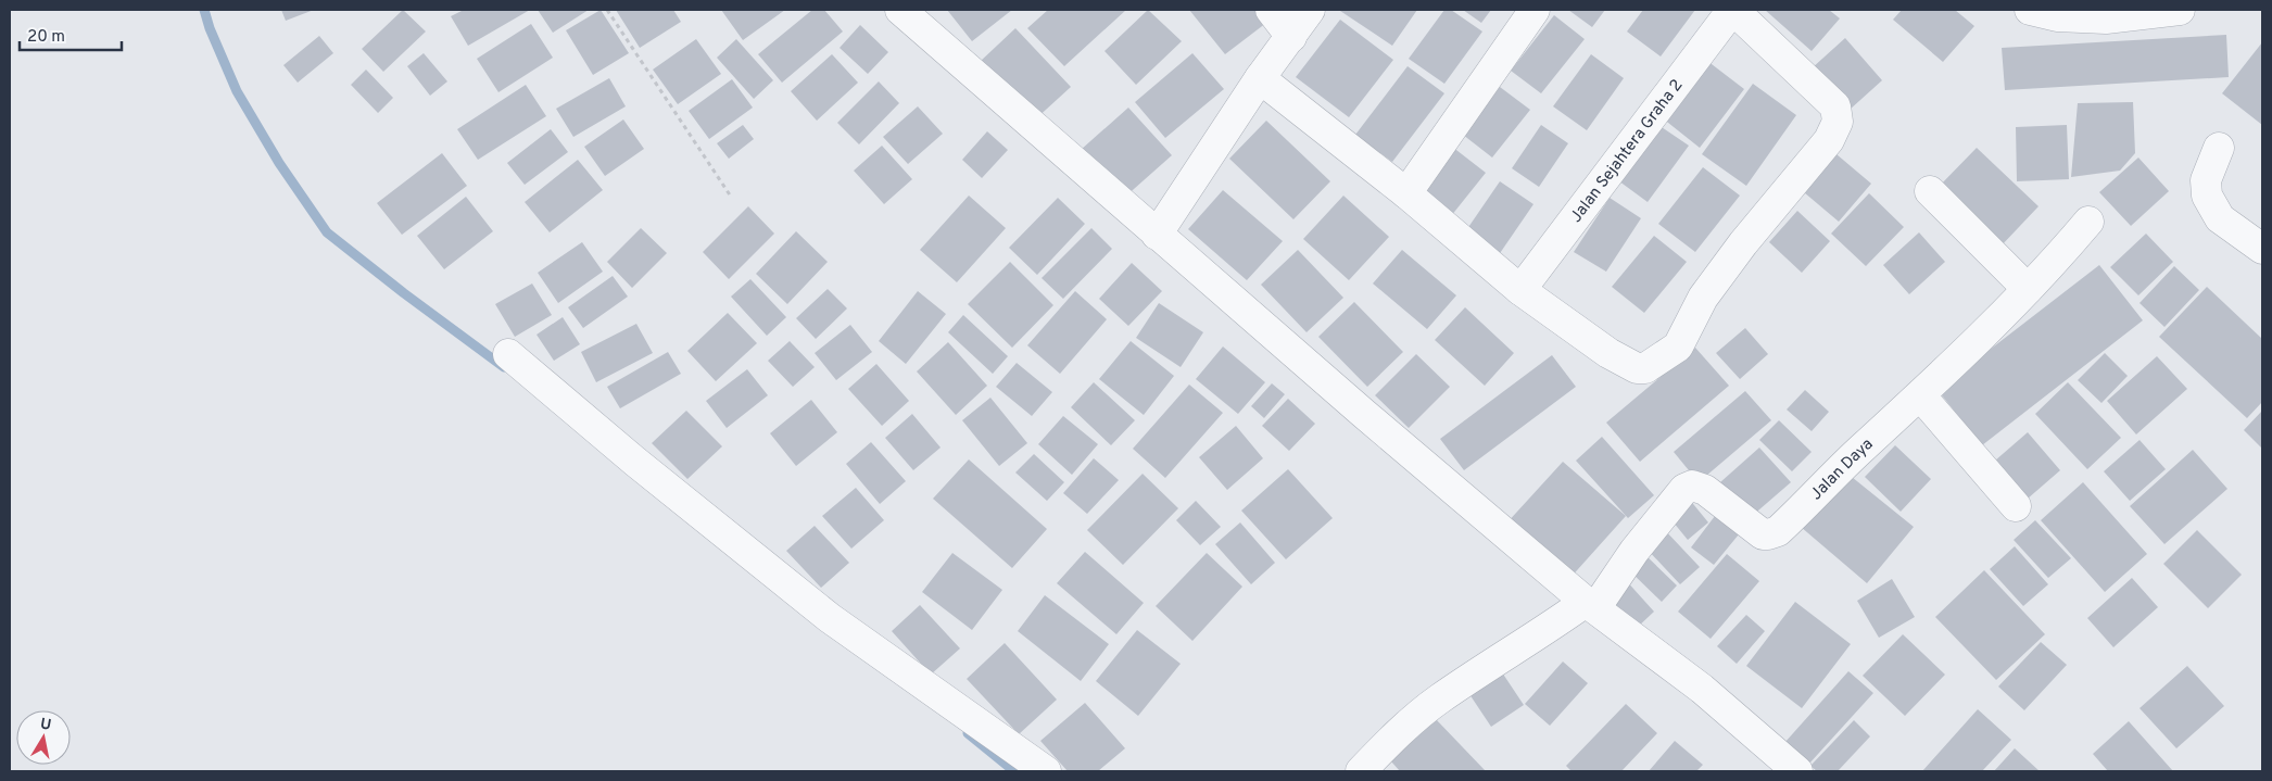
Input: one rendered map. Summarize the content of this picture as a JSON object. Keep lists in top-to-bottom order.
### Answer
{
  "streets": {
    "street": ["Jalan Sejahtera Graha 2", "Jalan Daya"]
  },
  "scale_bar": "20 m",
  "north": "top"
}
